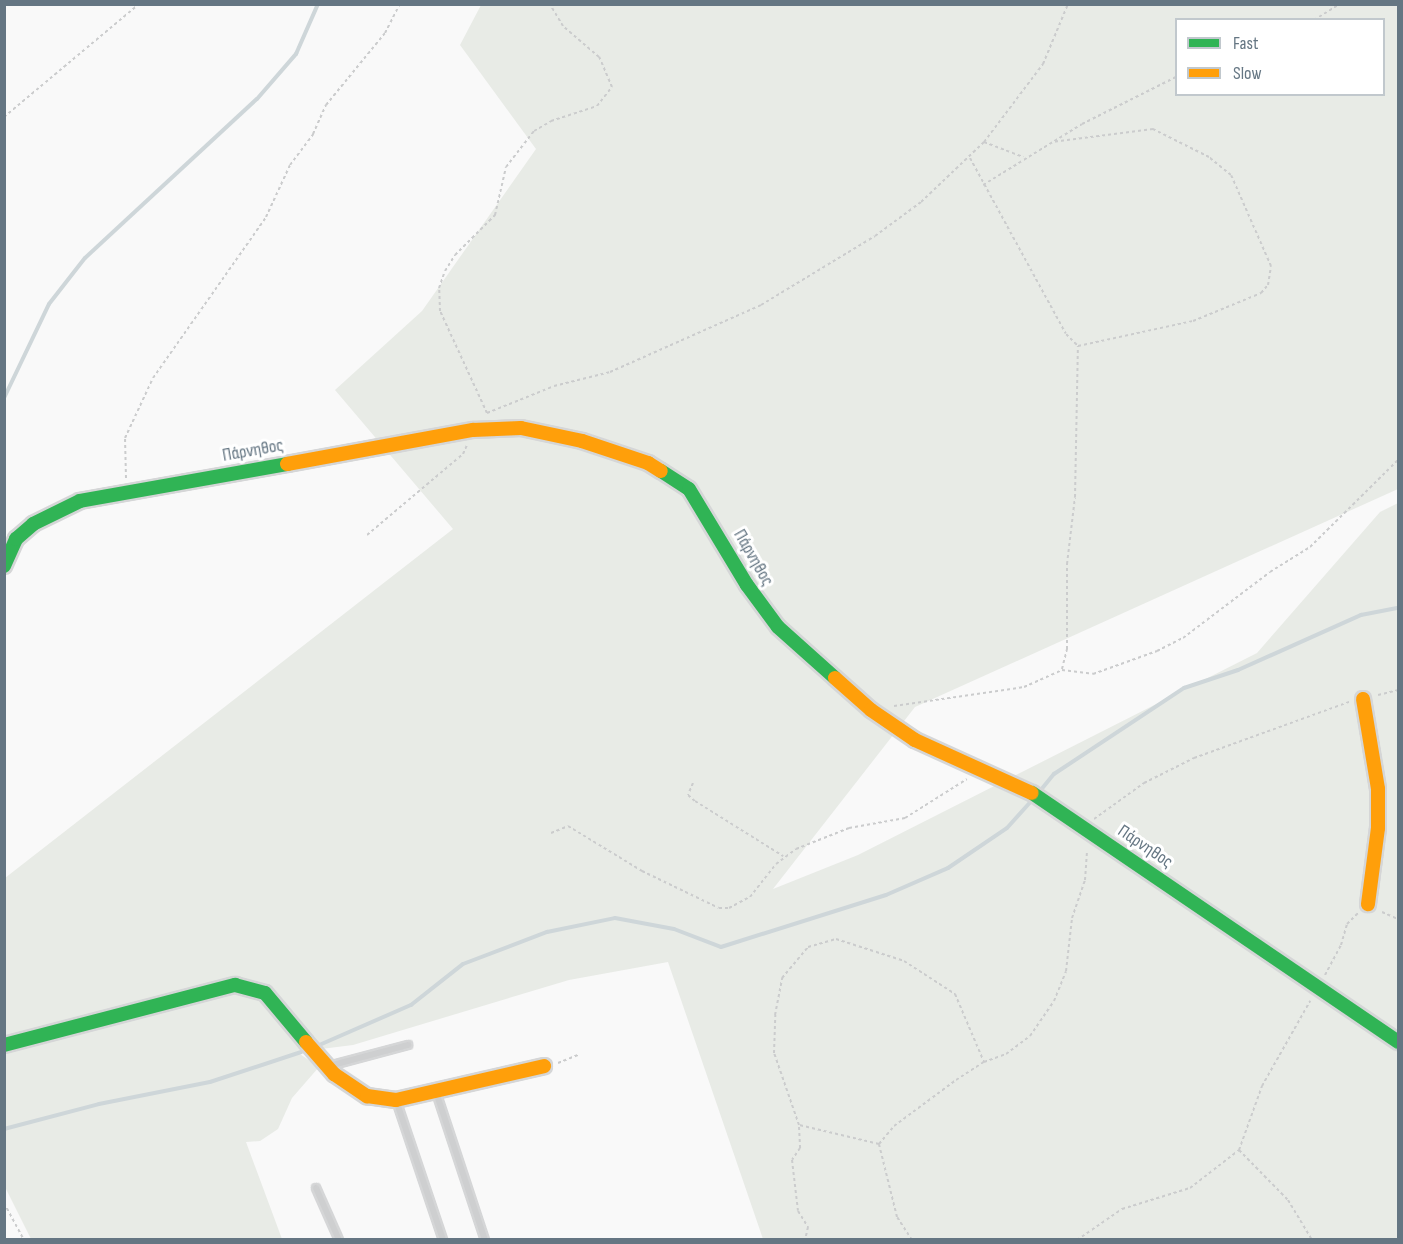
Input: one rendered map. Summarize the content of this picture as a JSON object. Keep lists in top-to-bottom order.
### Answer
{
  "streets": {
    "main road": ["Πάρνηθος"]
  },
  "legend": ["Fast", "Slow"]
}
